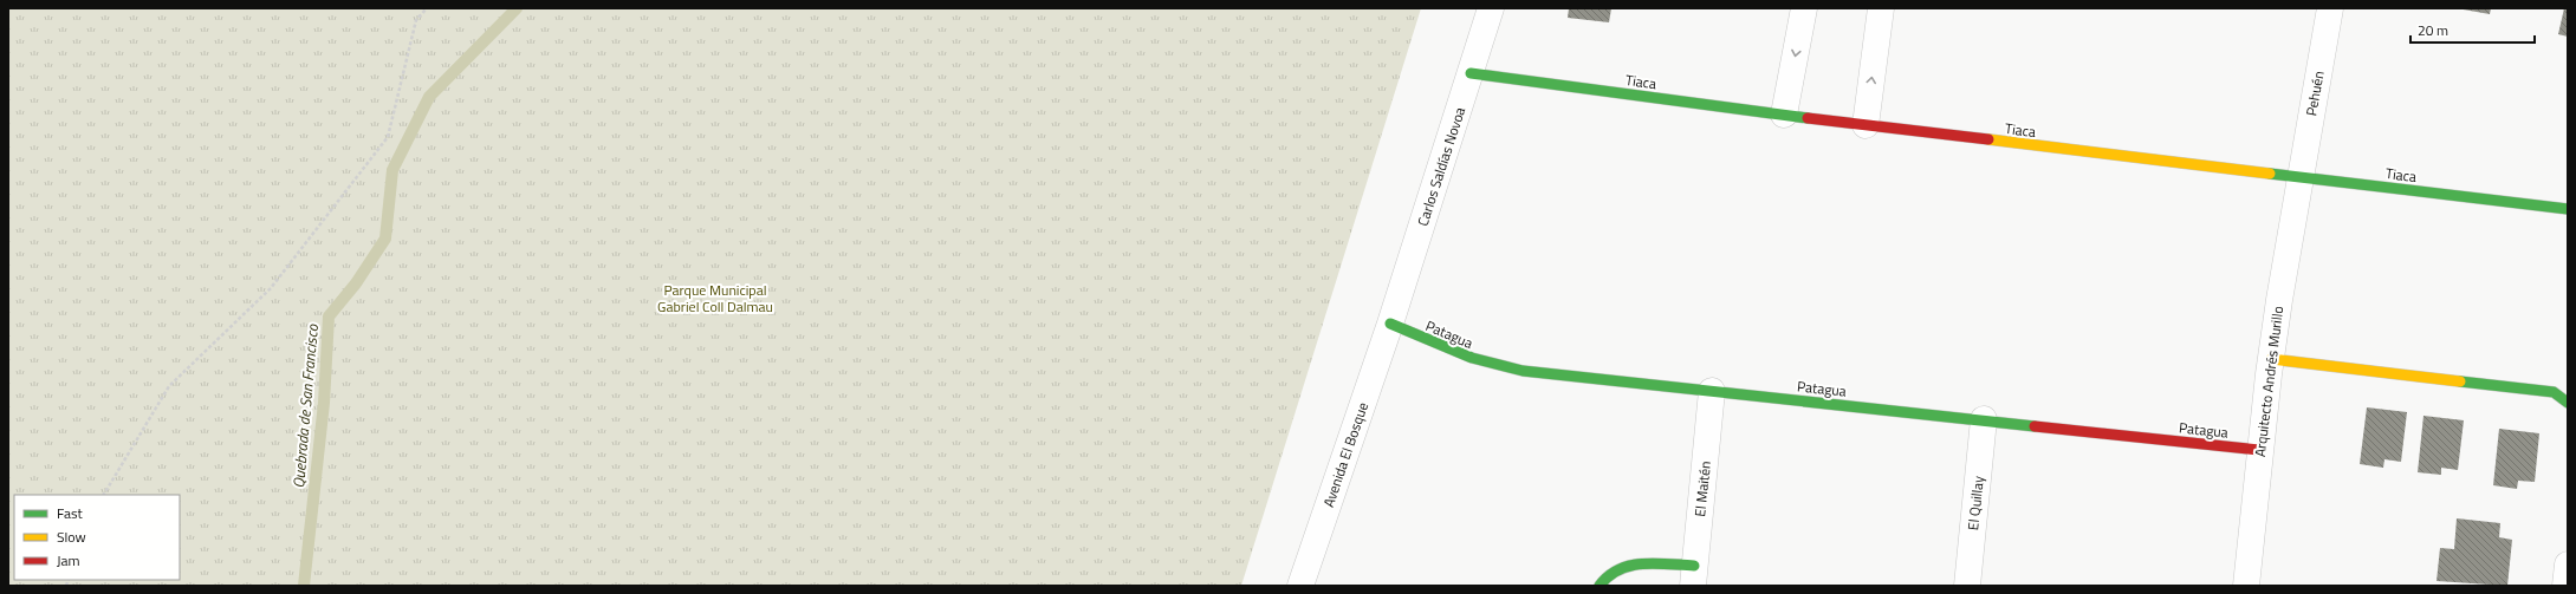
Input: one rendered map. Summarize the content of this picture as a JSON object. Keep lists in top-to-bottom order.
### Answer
{
  "streets": {
    "street": [
      "Tiaca",
      "Pehuén",
      "Carlos Saldías Novoa",
      "Patagua",
      "Arquitecto Andrés Murillo",
      "Avenida El Bosque",
      "El Maitén",
      "El Quillay"
    ]
  },
  "crossings": [
    ["Tiaca", "Pehuén"],
    ["Tiaca", "Carlos Saldías Novoa"],
    ["Tiaca", "Arquitecto Andrés Murillo"],
    ["Pehuén", "Arquitecto Andrés Murillo"],
    ["Carlos Saldías Novoa", "Patagua"],
    ["Carlos Saldías Novoa", "Avenida El Bosque"],
    ["Patagua", "Arquitecto Andrés Murillo"],
    ["Patagua", "Avenida El Bosque"],
    ["Patagua", "El Maitén"],
    ["Patagua", "El Quillay"]
  ],
  "water": ["Quebrada de San Francisco"],
  "parks": ["Parque Municipal Gabriel Coll Dalmau"],
  "legend": ["Fast", "Slow", "Jam"],
  "scale_bar": "20 m"
}
